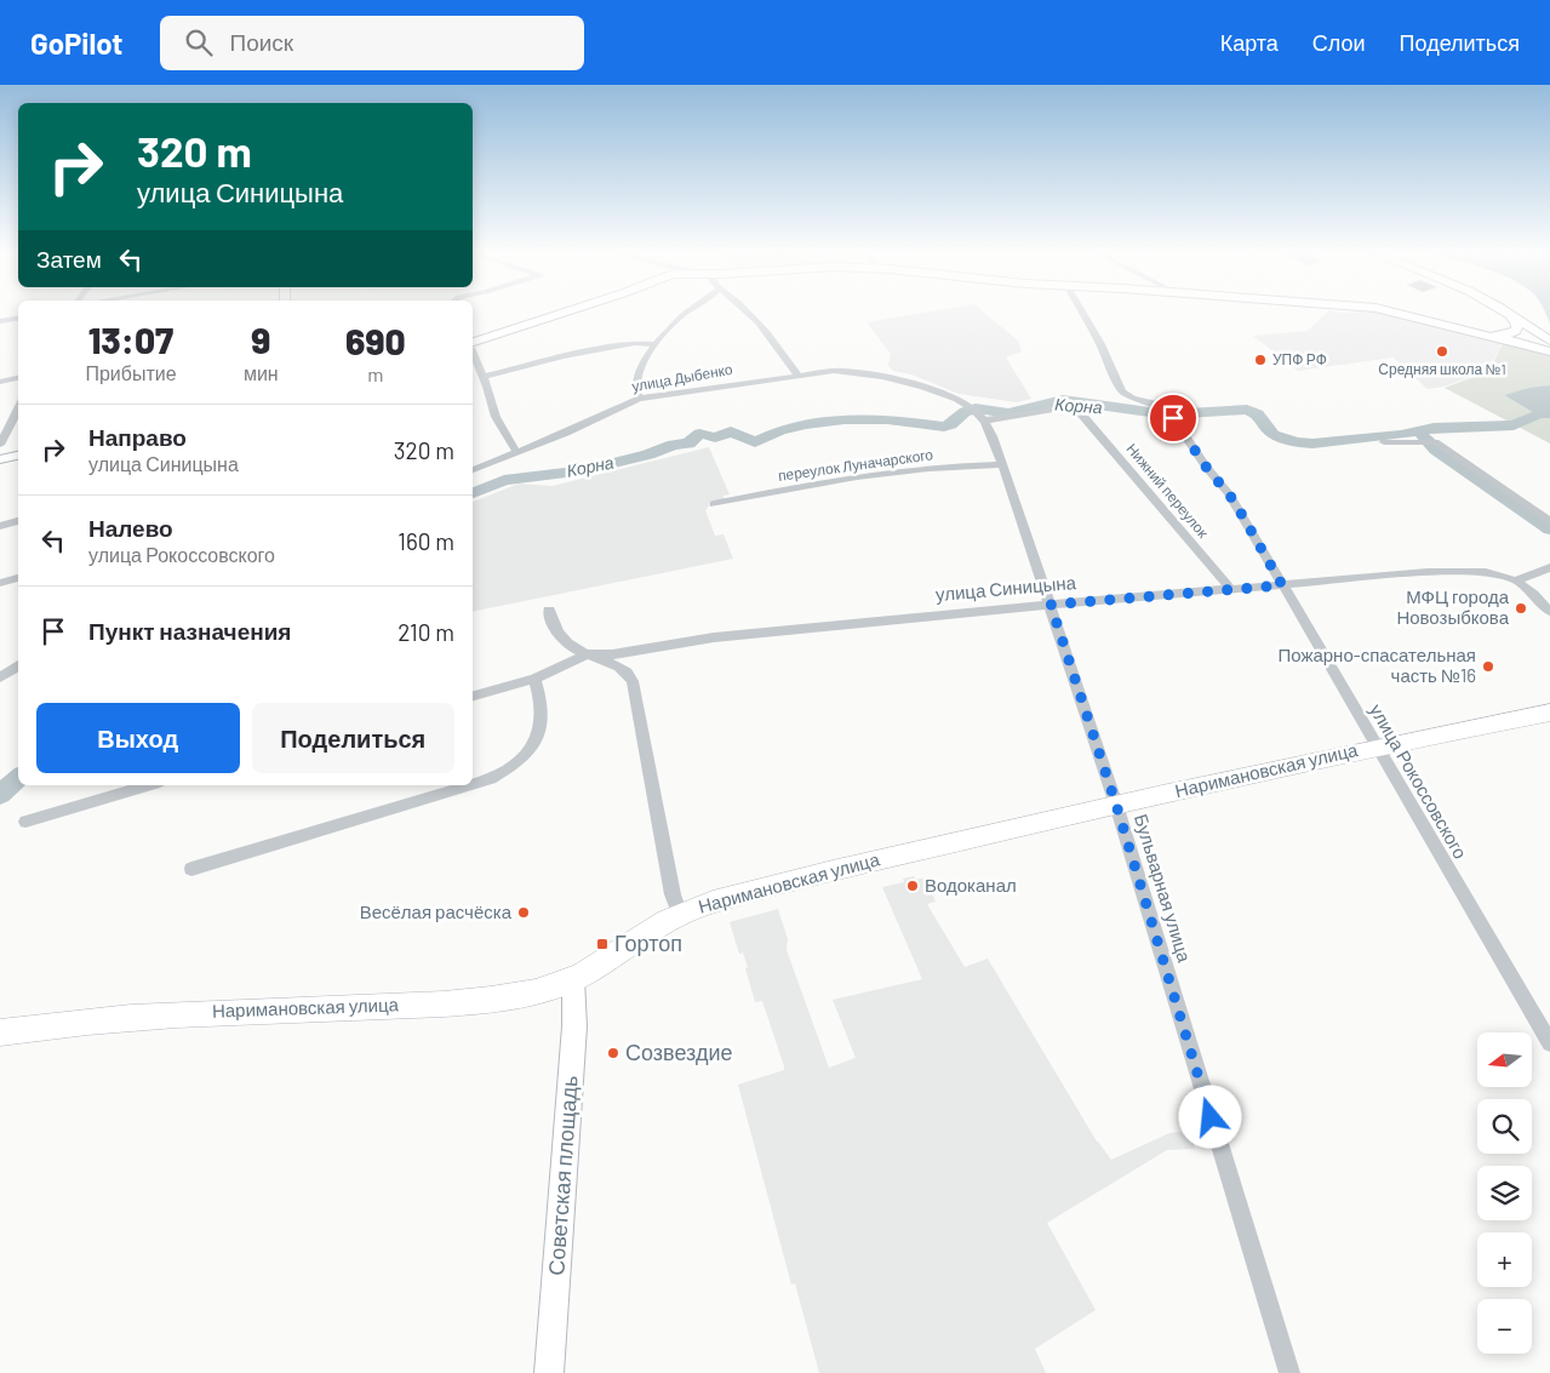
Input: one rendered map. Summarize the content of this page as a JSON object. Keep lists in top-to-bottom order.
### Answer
{
  "streets": {
    "main road": ["Наримановская улица"],
    "street": [
      "улица Дыбенко",
      "переулок Луначарского",
      "Нижний переулок",
      "улица Синицына",
      "улица Рокоссовского",
      "Бульварная улица",
      "Советская площадь"
    ]
  },
  "crossings": [
    ["улица Дыбенко", "Нижний переулок"],
    ["улица Дыбенко", "Бульварная улица"],
    ["переулок Луначарского", "Бульварная улица"],
    ["Нижний переулок", "улица Синицына"],
    ["Нижний переулок", "Бульварная улица"],
    ["улица Синицына", "улица Рокоссовского"],
    ["улица Синицына", "Бульварная улица"],
    ["Наримановская улица", "улица Рокоссовского"],
    ["Наримановская улица", "Бульварная улица"],
    ["Наримановская улица", "Советская площадь"]
  ],
  "water": ["Корна"],
  "places": {
    "other": [
      "Средняя школа №1",
      "УПФ РФ",
      "МФЦ города Новозыбкова",
      "Пожарно-спасательная часть №16",
      "Водоканал",
      "Весёлая расчёска",
      "Созвездие"
    ],
    "transit": ["Гортоп"]
  },
  "north": "left",
  "page": {
    "header": "GoPilot",
    "search": "Поиск",
    "nav": ["Карта", "Слои", "Поделиться"],
    "turn": ["320 m", "улица Синицына"],
    "then": "Затем",
    "eta": [
      "13:07",
      "Прибытие",
      "9",
      "мин",
      "690",
      "m"
    ],
    "list": [
      {
        "name": "Направо",
        "note": "улица Синицына",
        "value": "320 m"
      },
      {
        "name": "Налево",
        "note": "улица Рокоссовского",
        "value": "160 m"
      },
      {
        "name": "Пункт назначения",
        "value": "210 m"
      }
    ],
    "buttons": ["Выход", "Поделиться"],
    "map_buttons": ["+", "−"]
  }
}
